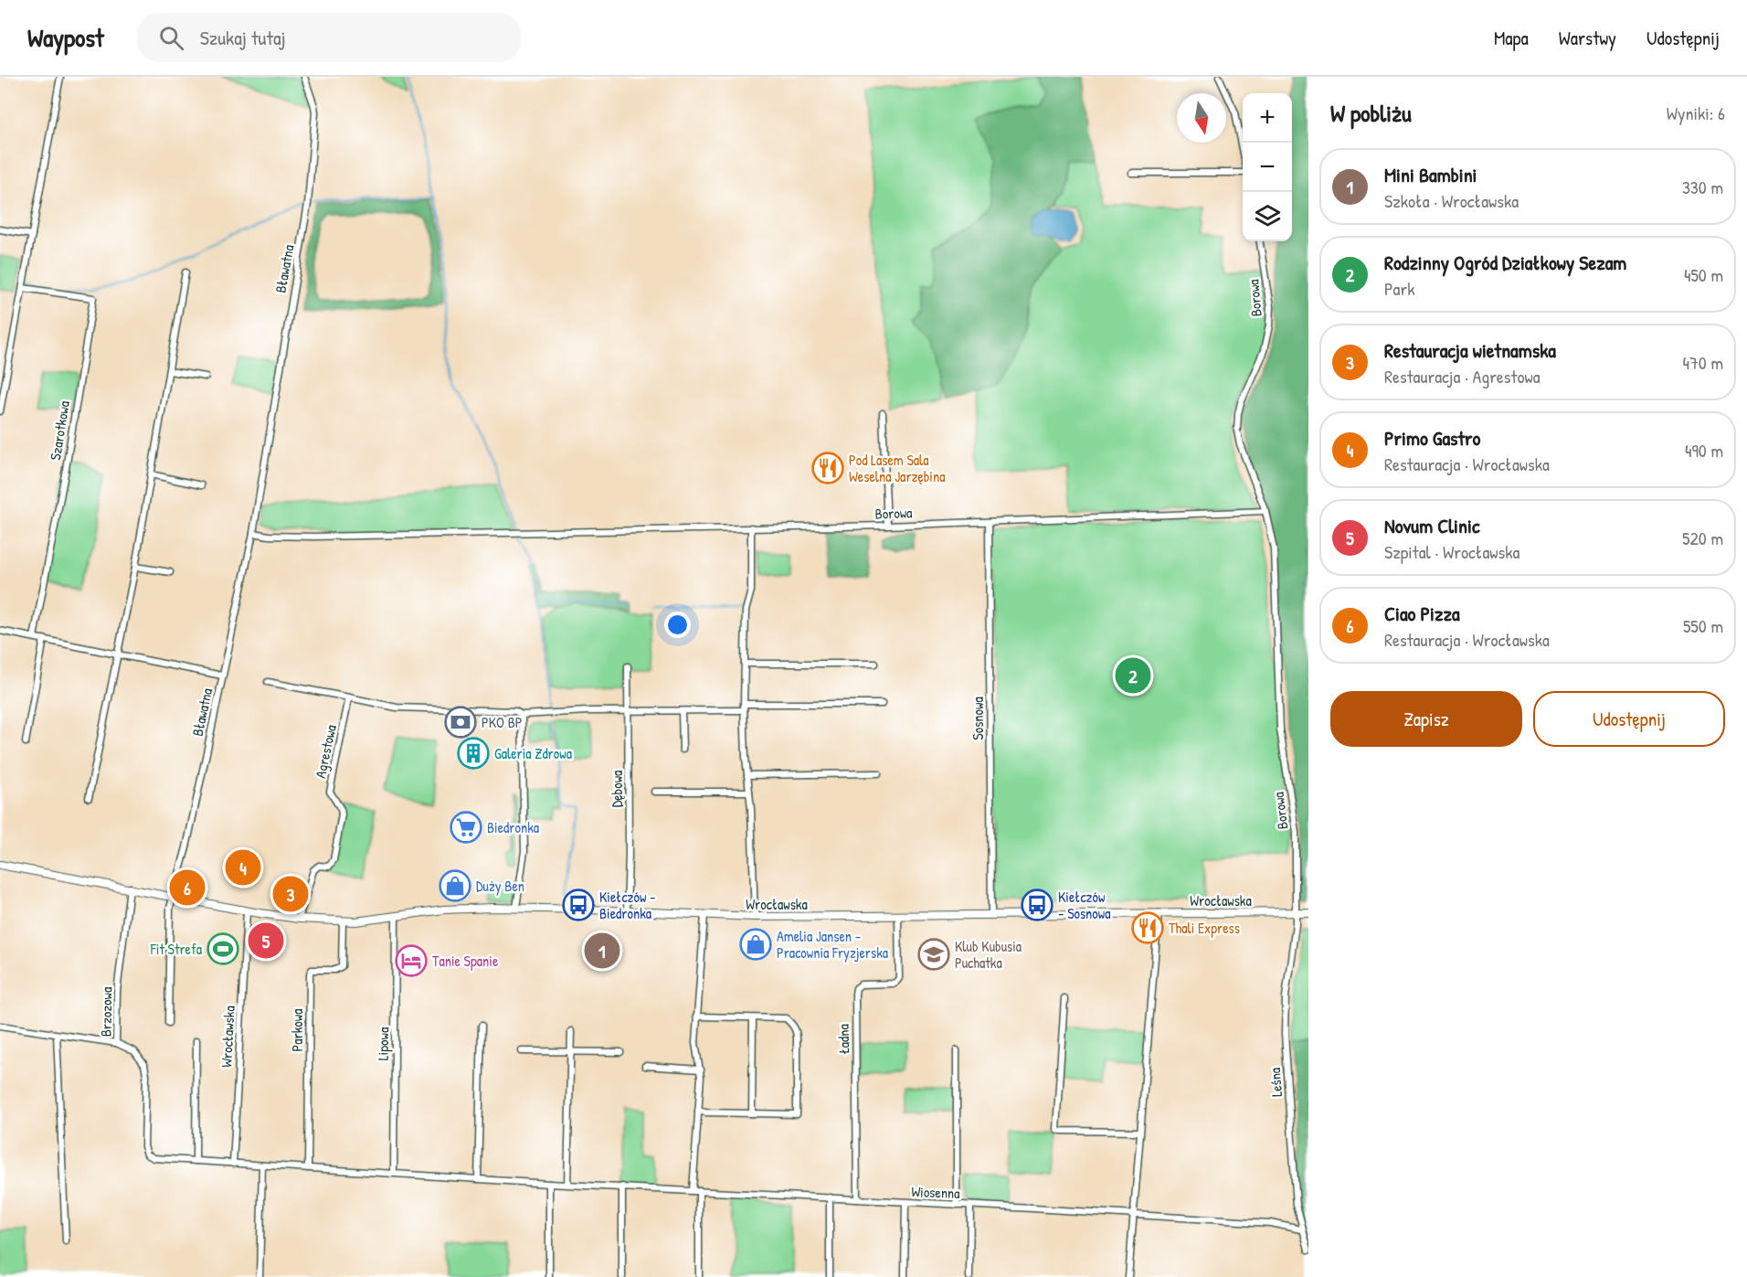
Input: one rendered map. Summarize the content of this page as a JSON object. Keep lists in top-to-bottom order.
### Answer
{
  "streets": {
    "street": [
      "Bławatna",
      "Borowa",
      "Szarotkowa",
      "Sosnowa",
      "Agrestowa",
      "Dębowa",
      "Wrocławska",
      "Brzozowa",
      "Parkowa",
      "Ładna",
      "Lipowa",
      "Leśna",
      "Wiosenna"
    ]
  },
  "crossings": [
    ["Bławatna", "Borowa"],
    ["Bławatna", "Wrocławska"],
    ["Borowa", "Sosnowa"],
    ["Borowa", "Wrocławska"],
    ["Borowa", "Leśna"],
    ["Sosnowa", "Wrocławska"],
    ["Agrestowa", "Wrocławska"],
    ["Dębowa", "Wrocławska"],
    ["Wrocławska", "Brzozowa"],
    ["Wrocławska", "Parkowa"],
    ["Wrocławska", "Ładna"],
    ["Wrocławska", "Lipowa"],
    ["Wrocławska", "Leśna"],
    ["Wrocławska", "Wiosenna"],
    ["Brzozowa", "Wiosenna"],
    ["Parkowa", "Wiosenna"],
    ["Ładna", "Wiosenna"],
    ["Lipowa", "Wiosenna"],
    ["Leśna", "Wiosenna"]
  ],
  "places": {
    "restaurant": ["Pod Lasem Sala Weselna Jarzębina", "Thali Express"],
    "bank": ["PKO BP"],
    "building": ["Galeria Zdrowa"],
    "supermarket": ["Biedronka"],
    "shop": ["Duży Ben", "Amelia Jansen - Pracownia Fryzjerska"],
    "bus stop": ["Kiełczów - Biedronka", "Kiełczów - Sosnowa"],
    "sports": ["Fit Strefa"],
    "school or university": ["Klub Kubusia Puchatka"],
    "hotel": ["Tanie Spanie"]
  },
  "north": "bottom",
  "page": {
    "header": "Waypost",
    "search": "Szukaj tutaj",
    "nav": ["Mapa", "Warstwy", "Udostępnij"],
    "heading": ["W pobliżu", "Wyniki: 6"],
    "map_buttons": ["+", "−"],
    "list": [
      {
        "mark": "1",
        "name": "Mini Bambini",
        "note": "Szkoła · Wrocławska",
        "value": "330 m"
      },
      {
        "mark": "2",
        "name": "Rodzinny Ogród Działkowy Sezam",
        "note": "Park",
        "value": "450 m"
      },
      {
        "mark": "3",
        "name": "Restauracja wietnamska",
        "note": "Restauracja · Agrestowa",
        "value": "470 m"
      },
      {
        "mark": "4",
        "name": "Primo Gastro",
        "note": "Restauracja · Wrocławska",
        "value": "490 m"
      },
      {
        "mark": "5",
        "name": "Novum Clinic",
        "note": "Szpital · Wrocławska",
        "value": "520 m"
      },
      {
        "mark": "6",
        "name": "Ciao Pizza",
        "note": "Restauracja · Wrocławska",
        "value": "550 m"
      }
    ],
    "pins": [
      "2",
      "4",
      "6",
      "3",
      "5",
      "1"
    ],
    "buttons": ["Zapisz", "Udostępnij"]
  }
}
